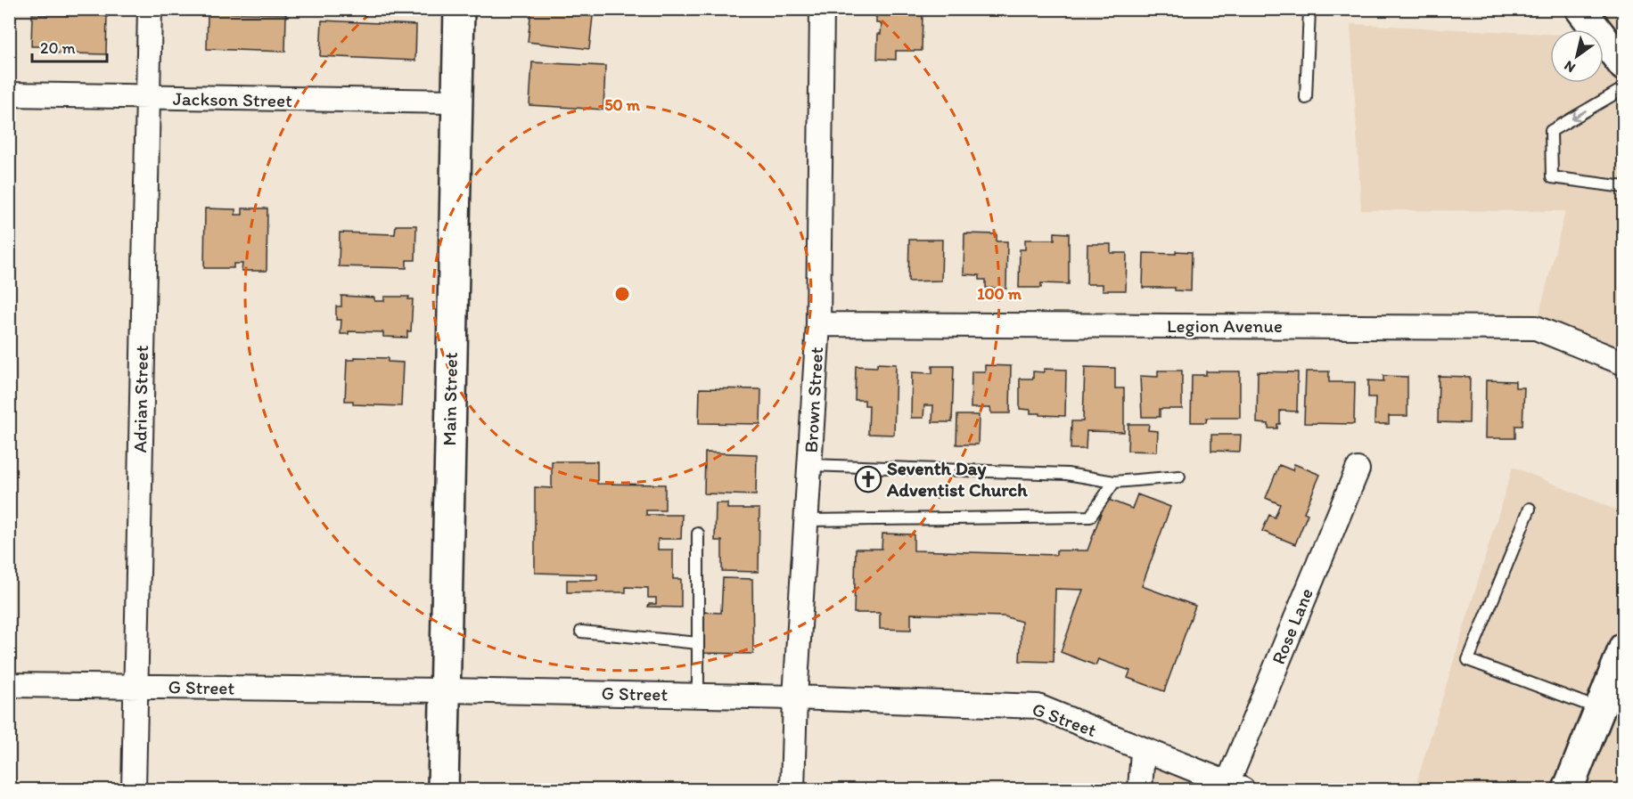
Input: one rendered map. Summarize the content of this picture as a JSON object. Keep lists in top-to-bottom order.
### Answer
{
  "streets": {
    "street": [
      "Jackson Street",
      "Legion Avenue",
      "Adrian Street",
      "Main Street",
      "Brown Street",
      "Rose Lane",
      "G Street"
    ]
  },
  "crossings": [
    ["Jackson Street", "Adrian Street"],
    ["Jackson Street", "Main Street"],
    ["Legion Avenue", "Brown Street"],
    ["Adrian Street", "G Street"],
    ["Main Street", "G Street"],
    ["Brown Street", "G Street"],
    ["Rose Lane", "G Street"]
  ],
  "places": {
    "church": ["Seventh Day Adventist Church"]
  },
  "scale_bar": "20 m",
  "north": "bottom left",
  "rings": ["50 m", "100 m"]
}
